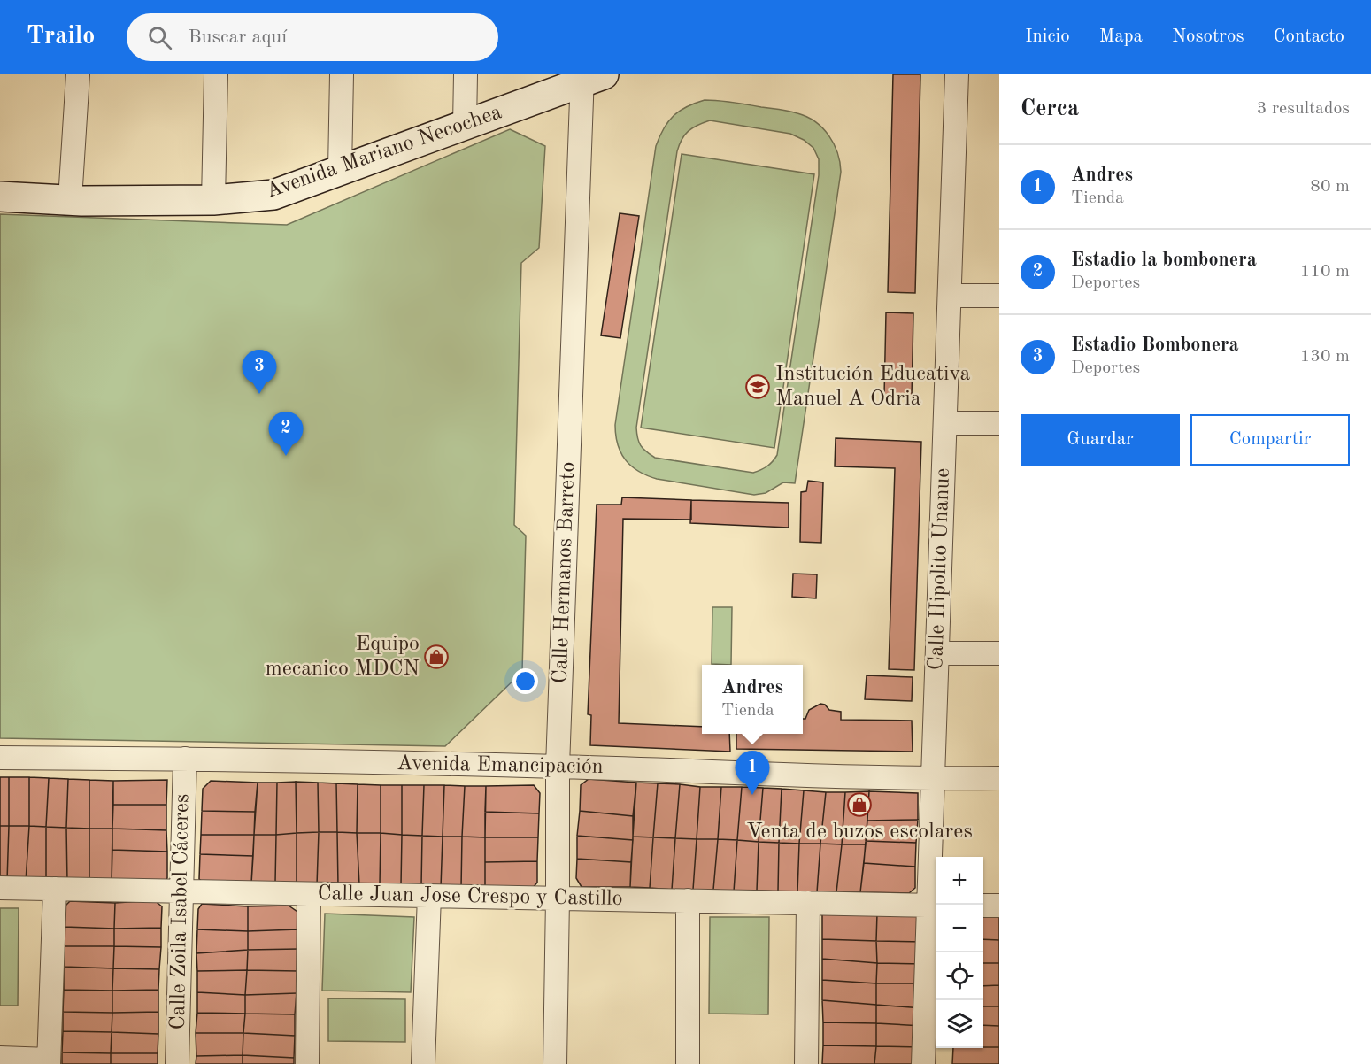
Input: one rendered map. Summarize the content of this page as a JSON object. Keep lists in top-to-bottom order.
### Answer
{
  "streets": {
    "street": [
      "Avenida Mariano Necochea",
      "Calle Hipolito Unanue",
      "Calle Hermanos Barreto",
      "Avenida Emancipación",
      "Calle Juan Jose Crespo y Castillo",
      "Calle Zoila Isabel Cáceres"
    ]
  },
  "crossings": [
    ["Avenida Mariano Necochea", "Calle Hermanos Barreto"],
    ["Calle Hipolito Unanue", "Avenida Emancipación"],
    ["Calle Hipolito Unanue", "Calle Juan Jose Crespo y Castillo"],
    ["Calle Hermanos Barreto", "Avenida Emancipación"],
    ["Calle Hermanos Barreto", "Calle Juan Jose Crespo y Castillo"],
    ["Avenida Emancipación", "Calle Zoila Isabel Cáceres"],
    ["Calle Juan Jose Crespo y Castillo", "Calle Zoila Isabel Cáceres"]
  ],
  "places": {
    "school or university": ["Institución Educativa Manuel A Odria"],
    "shop": ["Equipo mecanico MDCN", "Venta de buzos escolares"]
  },
  "page": {
    "header": "Trailo",
    "search": "Buscar aquí",
    "nav": [
      "Inicio",
      "Mapa",
      "Nosotros",
      "Contacto"
    ],
    "heading": ["Cerca", "3 resultados"],
    "list": [
      {
        "mark": "1",
        "name": "Andres",
        "note": "Tienda",
        "value": "80 m"
      },
      {
        "mark": "2",
        "name": "Estadio la bombonera",
        "note": "Deportes",
        "value": "110 m"
      },
      {
        "mark": "3",
        "name": "Estadio Bombonera",
        "note": "Deportes",
        "value": "130 m"
      }
    ],
    "pins": ["3", "2", "1"],
    "buttons": ["Guardar", "Compartir"],
    "popup": ["Andres", "Tienda"],
    "map_buttons": ["+", "−"]
  }
}
